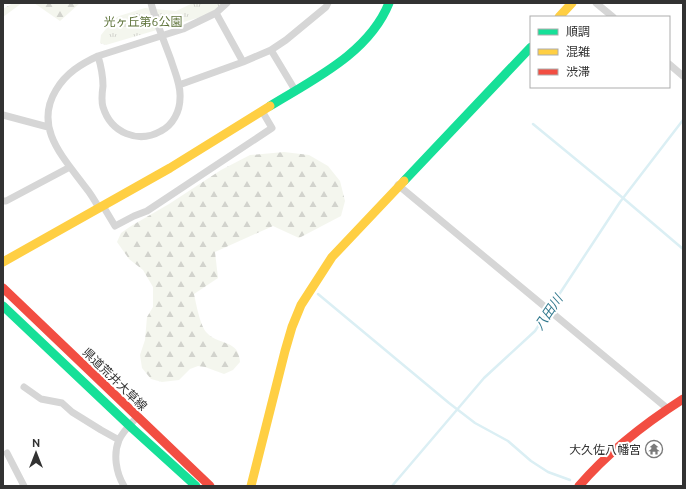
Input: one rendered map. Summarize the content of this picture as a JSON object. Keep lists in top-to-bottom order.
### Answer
{
  "streets": {
    "street": ["県道荒井大草線"]
  },
  "water": ["八田川"],
  "parks": ["光ヶ丘第6公園"],
  "places": {
    "temple": ["大久佐八幡宮"]
  },
  "legend": ["順調", "混雑", "渋滞"],
  "north": "top"
}
